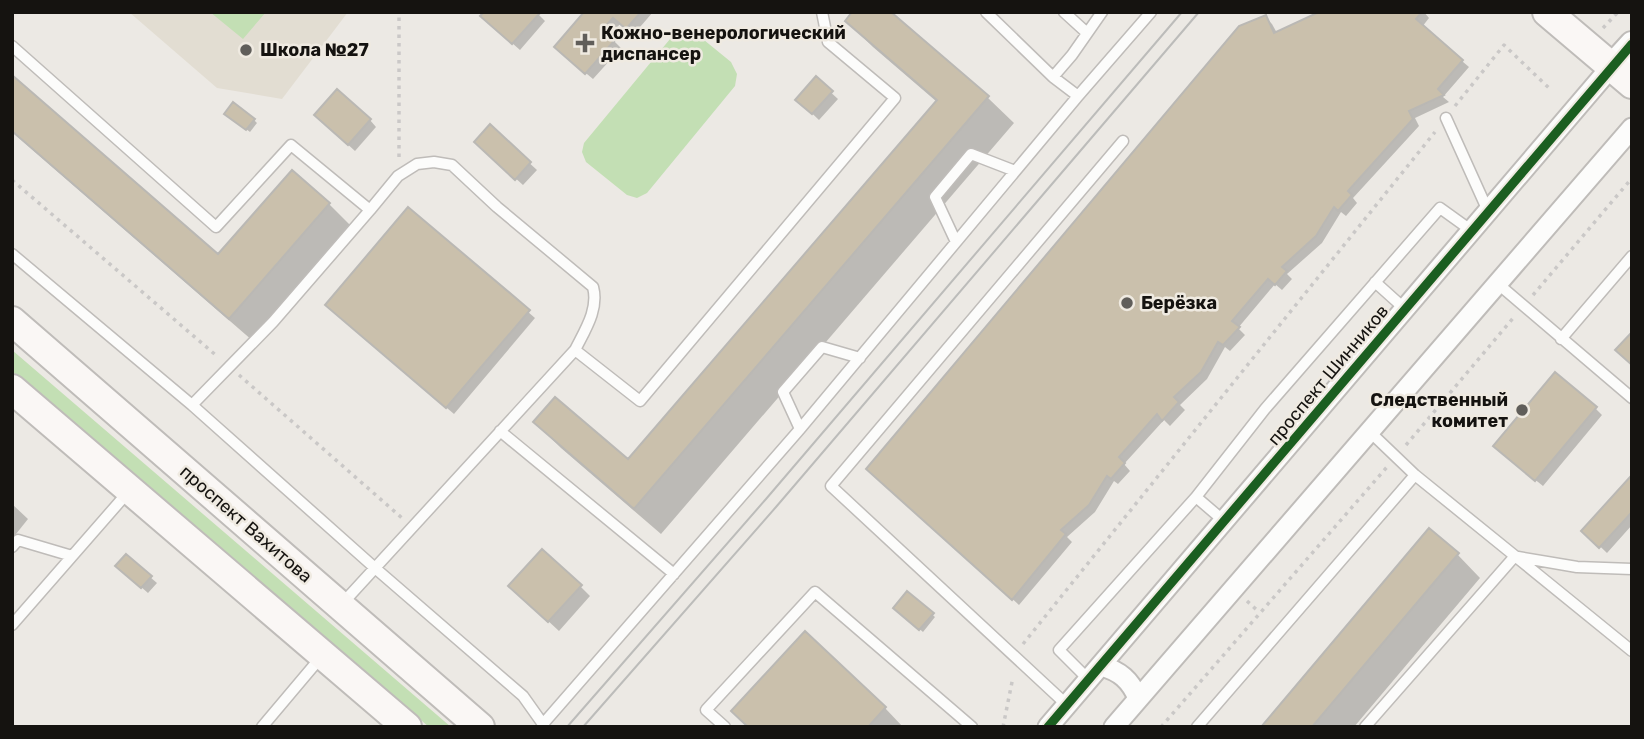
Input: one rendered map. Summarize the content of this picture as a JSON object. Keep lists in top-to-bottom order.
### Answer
{
  "streets": {
    "main road": ["проспект Вахитова"],
    "street": ["проспект Шинников"]
  },
  "places": {
    "health": ["Кожно-венерологический диспансер"],
    "other": ["Школа №27", "Берёзка", "Следственный комитет"]
  }
}
